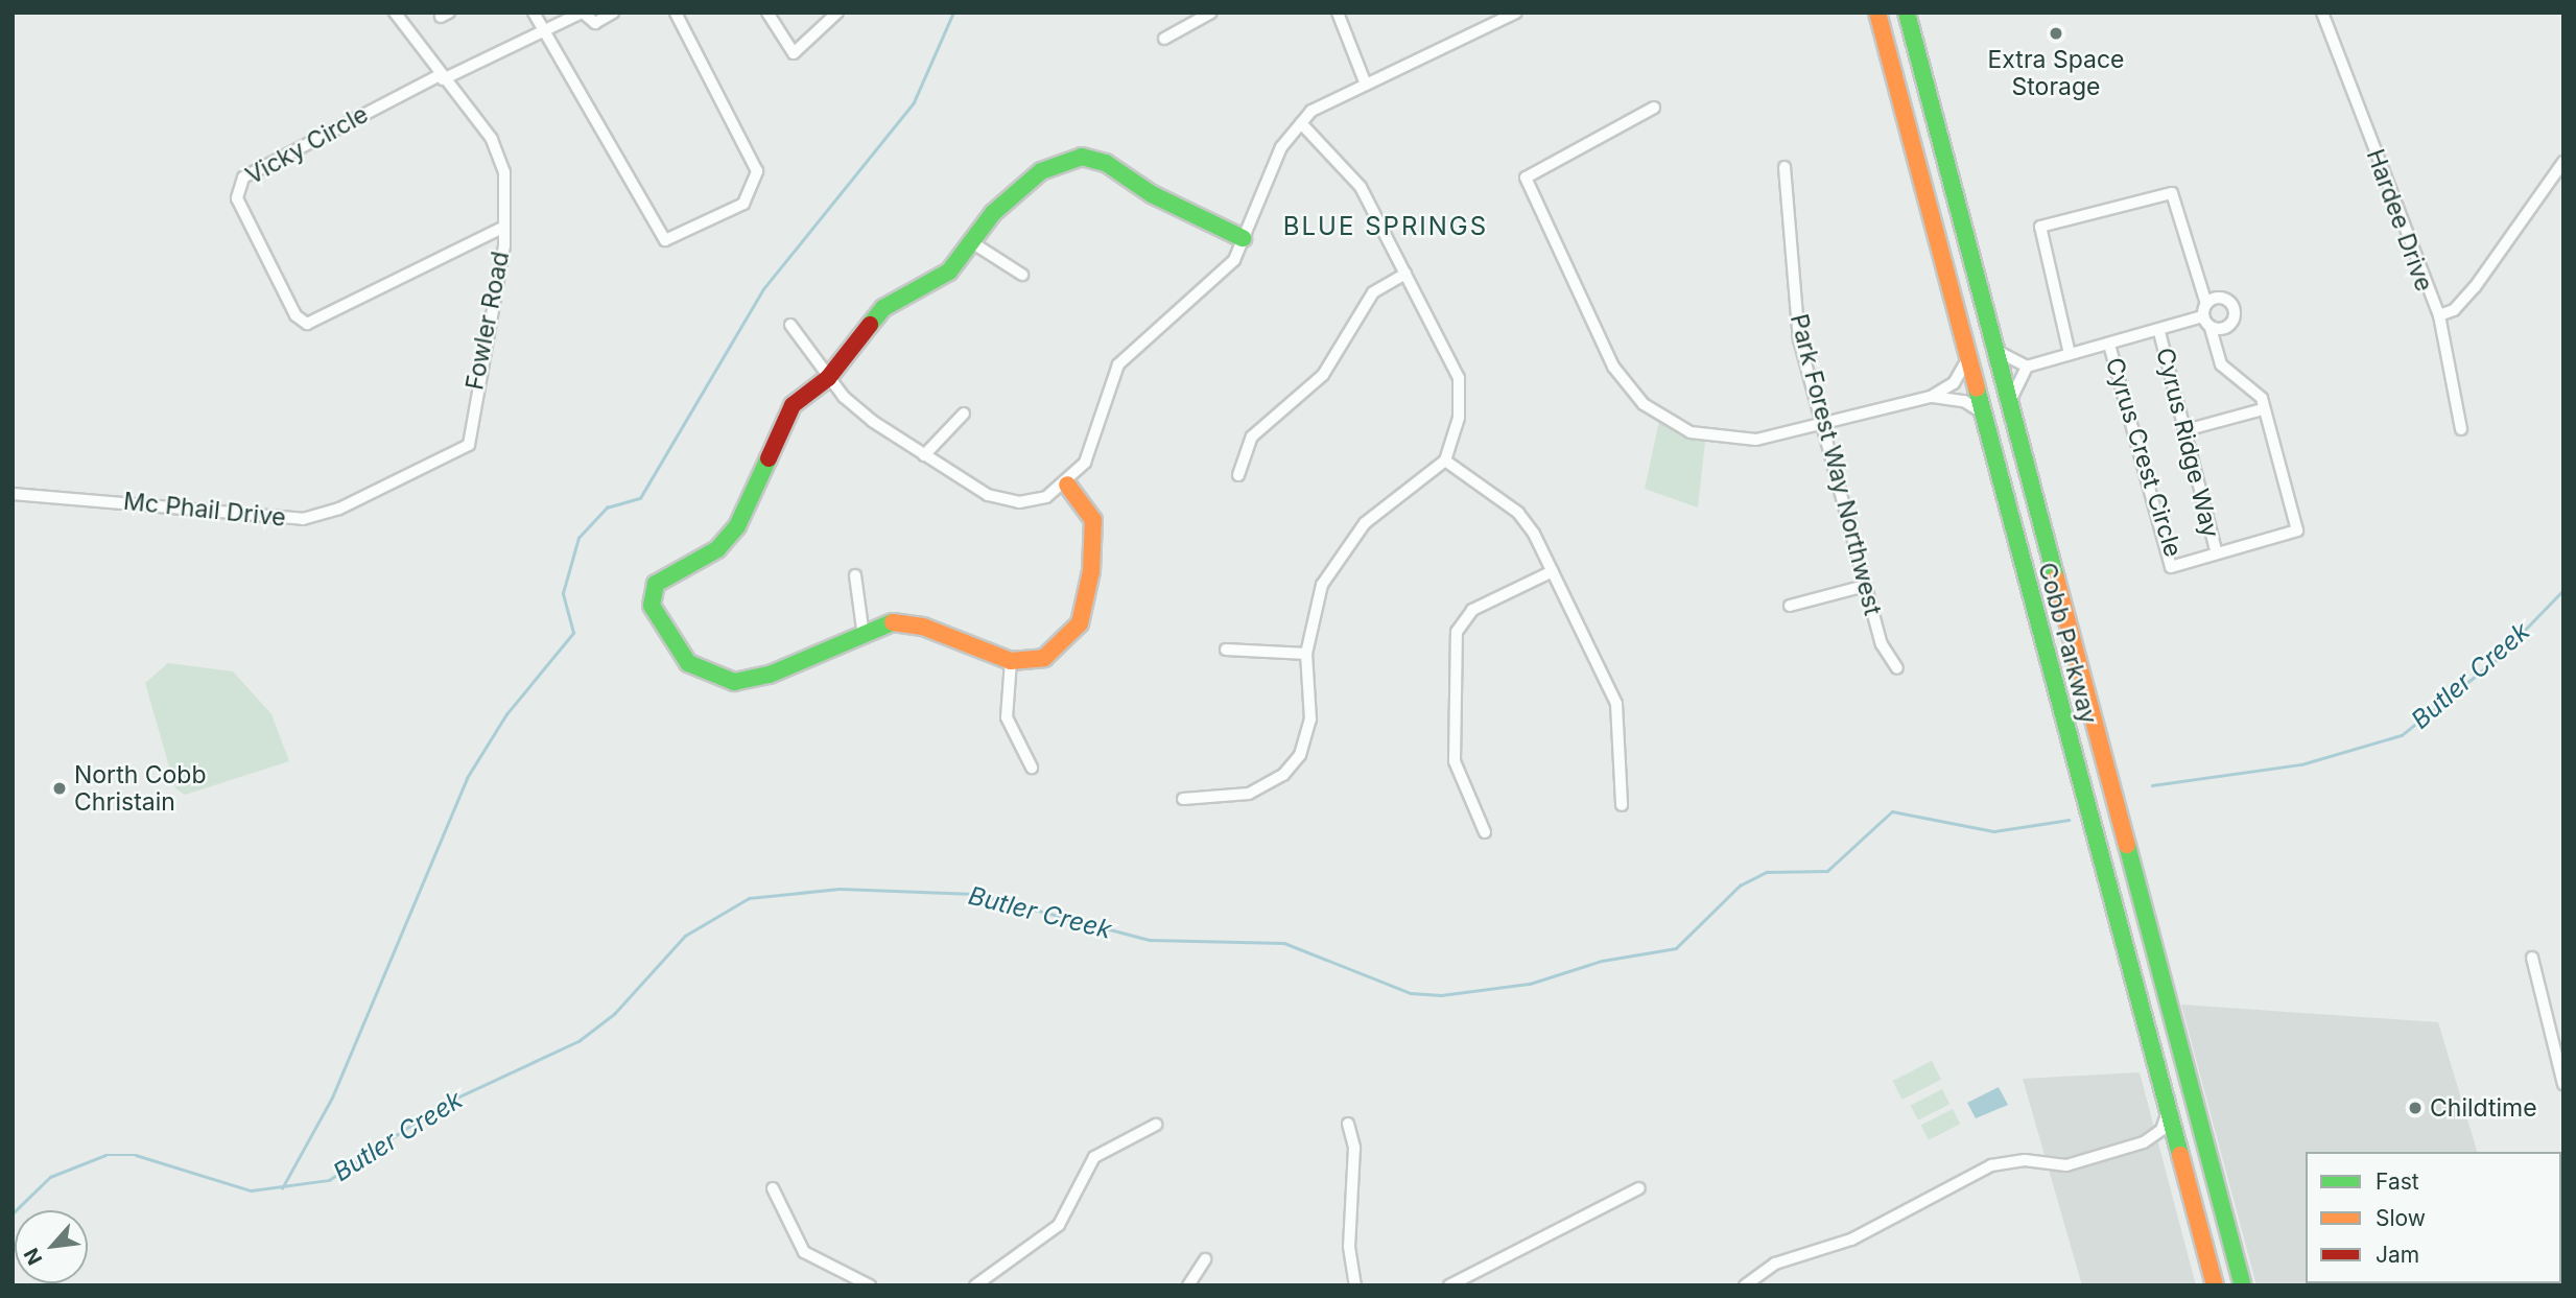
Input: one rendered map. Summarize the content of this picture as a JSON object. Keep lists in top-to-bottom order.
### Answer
{
  "streets": {
    "main road": ["Cobb Parkway"],
    "street": [
      "Vicky Circle",
      "Hardee Drive",
      "Fowler Road",
      "Cyrus Ridge Way",
      "Cyrus Crest Circle",
      "Park Forest Way Northwest",
      "Mc Phail Drive"
    ]
  },
  "crossings": [
    ["Vicky Circle", "Fowler Road"],
    ["Fowler Road", "Mc Phail Drive"],
    ["Cyrus Ridge Way", "Cyrus Crest Circle"]
  ],
  "districts": ["BLUE SPRINGS"],
  "water": ["Butler Creek"],
  "places": ["Extra Space Storage", "North Cobb Christain", "Childtime"],
  "legend": ["Fast", "Slow", "Jam"],
  "north": "bottom left"
}
